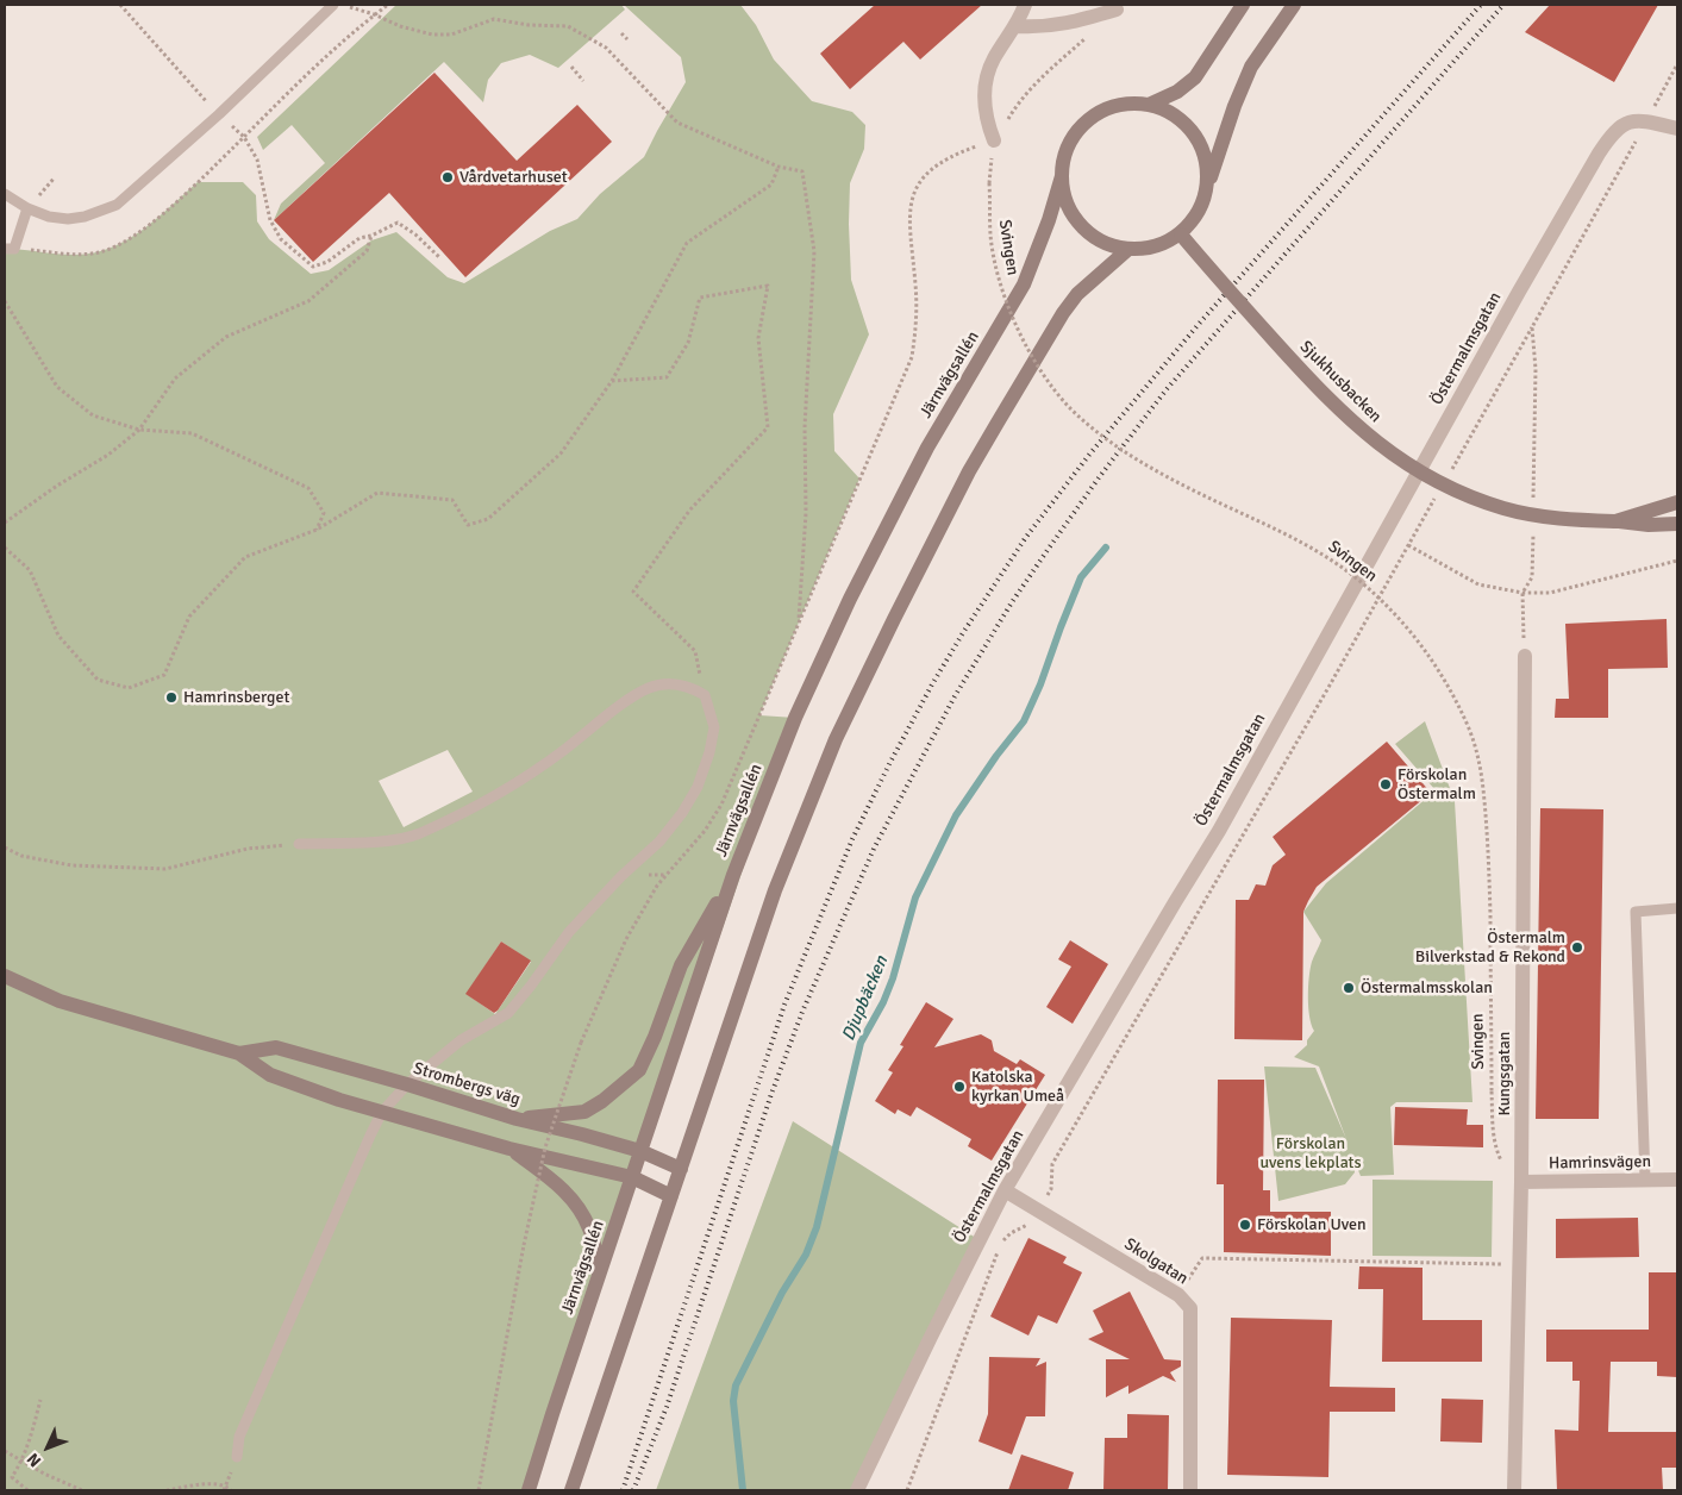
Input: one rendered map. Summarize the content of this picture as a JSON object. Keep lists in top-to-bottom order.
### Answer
{
  "streets": {
    "main road": ["Järnvägsallén", "Sjukhusbacken", "Strombergs väg"],
    "street": [
      "Östermalmsgatan",
      "Kungsgatan",
      "Hamrinsvägen",
      "Skolgatan"
    ],
    "path": ["Svingen"]
  },
  "crossings": [
    ["Östermalmsgatan", "Skolgatan"],
    ["Järnvägsallén", "Sjukhusbacken"],
    ["Järnvägsallén", "Strombergs väg"],
    ["Kungsgatan", "Hamrinsvägen"]
  ],
  "water": ["Djupbäcken"],
  "parks": ["Förskolan uvens lekplats"],
  "places": [
    "Vårdvetarhuset",
    "Hamrinsberget",
    "Förskolan Östermalm",
    "Östermalm Bilverkstad & Rekond",
    "Östermalmsskolan",
    "Katolska kyrkan Umeå",
    "Förskolan Uven"
  ],
  "north": "bottom left"
}
